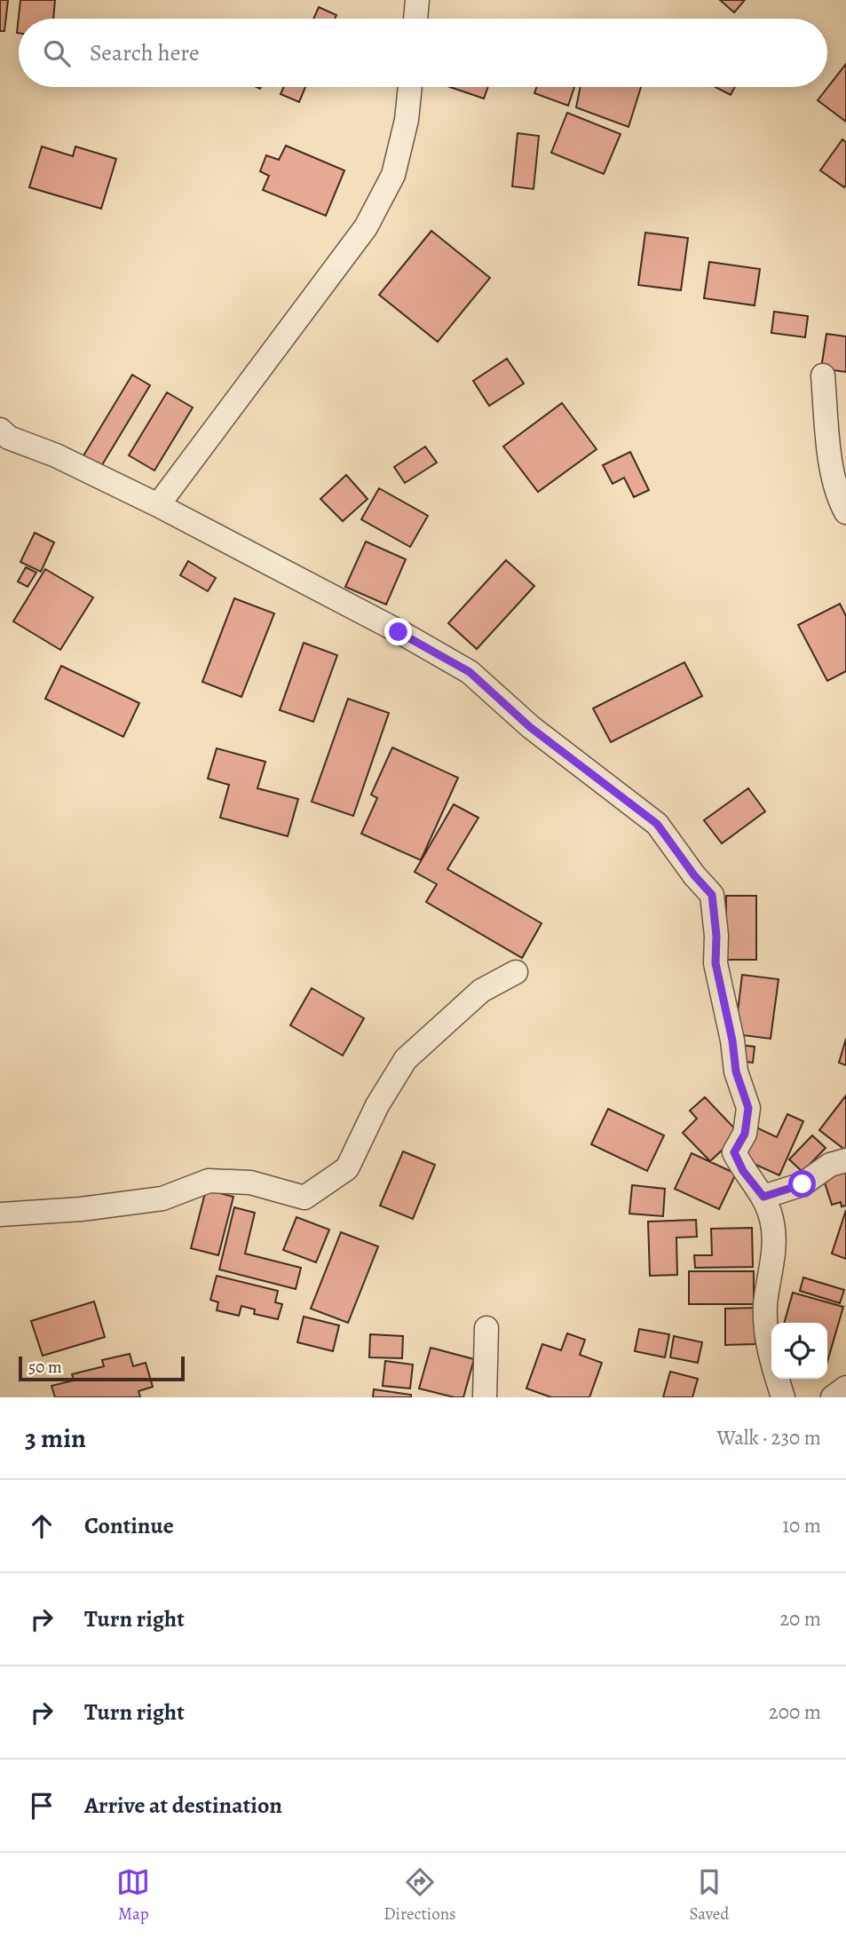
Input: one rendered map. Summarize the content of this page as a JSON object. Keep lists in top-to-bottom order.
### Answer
{
  "scale_bar": "50 m",
  "page": {
    "search": "Search here",
    "scale": "50 m",
    "heading": ["3 min", "Walk · 230 m"],
    "list": [
      ["Continue", "10 m"],
      ["Turn right", "20 m"],
      ["Turn right", "200 m"],
      "Arrive at destination"
    ],
    "nav": ["Map", "Directions", "Saved"]
  }
}
